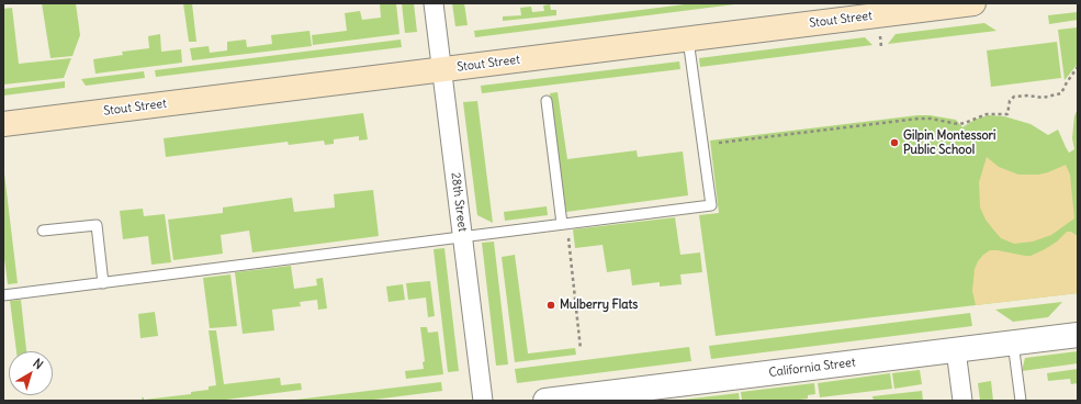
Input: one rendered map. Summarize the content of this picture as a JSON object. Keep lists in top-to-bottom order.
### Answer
{
  "streets": {
    "main road": ["Stout Street"],
    "street": ["28th Street", "California Street"]
  },
  "crossings": [
    ["Stout Street", "28th Street"]
  ],
  "places": ["Gilpin Montessori Public School", "Mulberry Flats"],
  "north": "top right"
}
